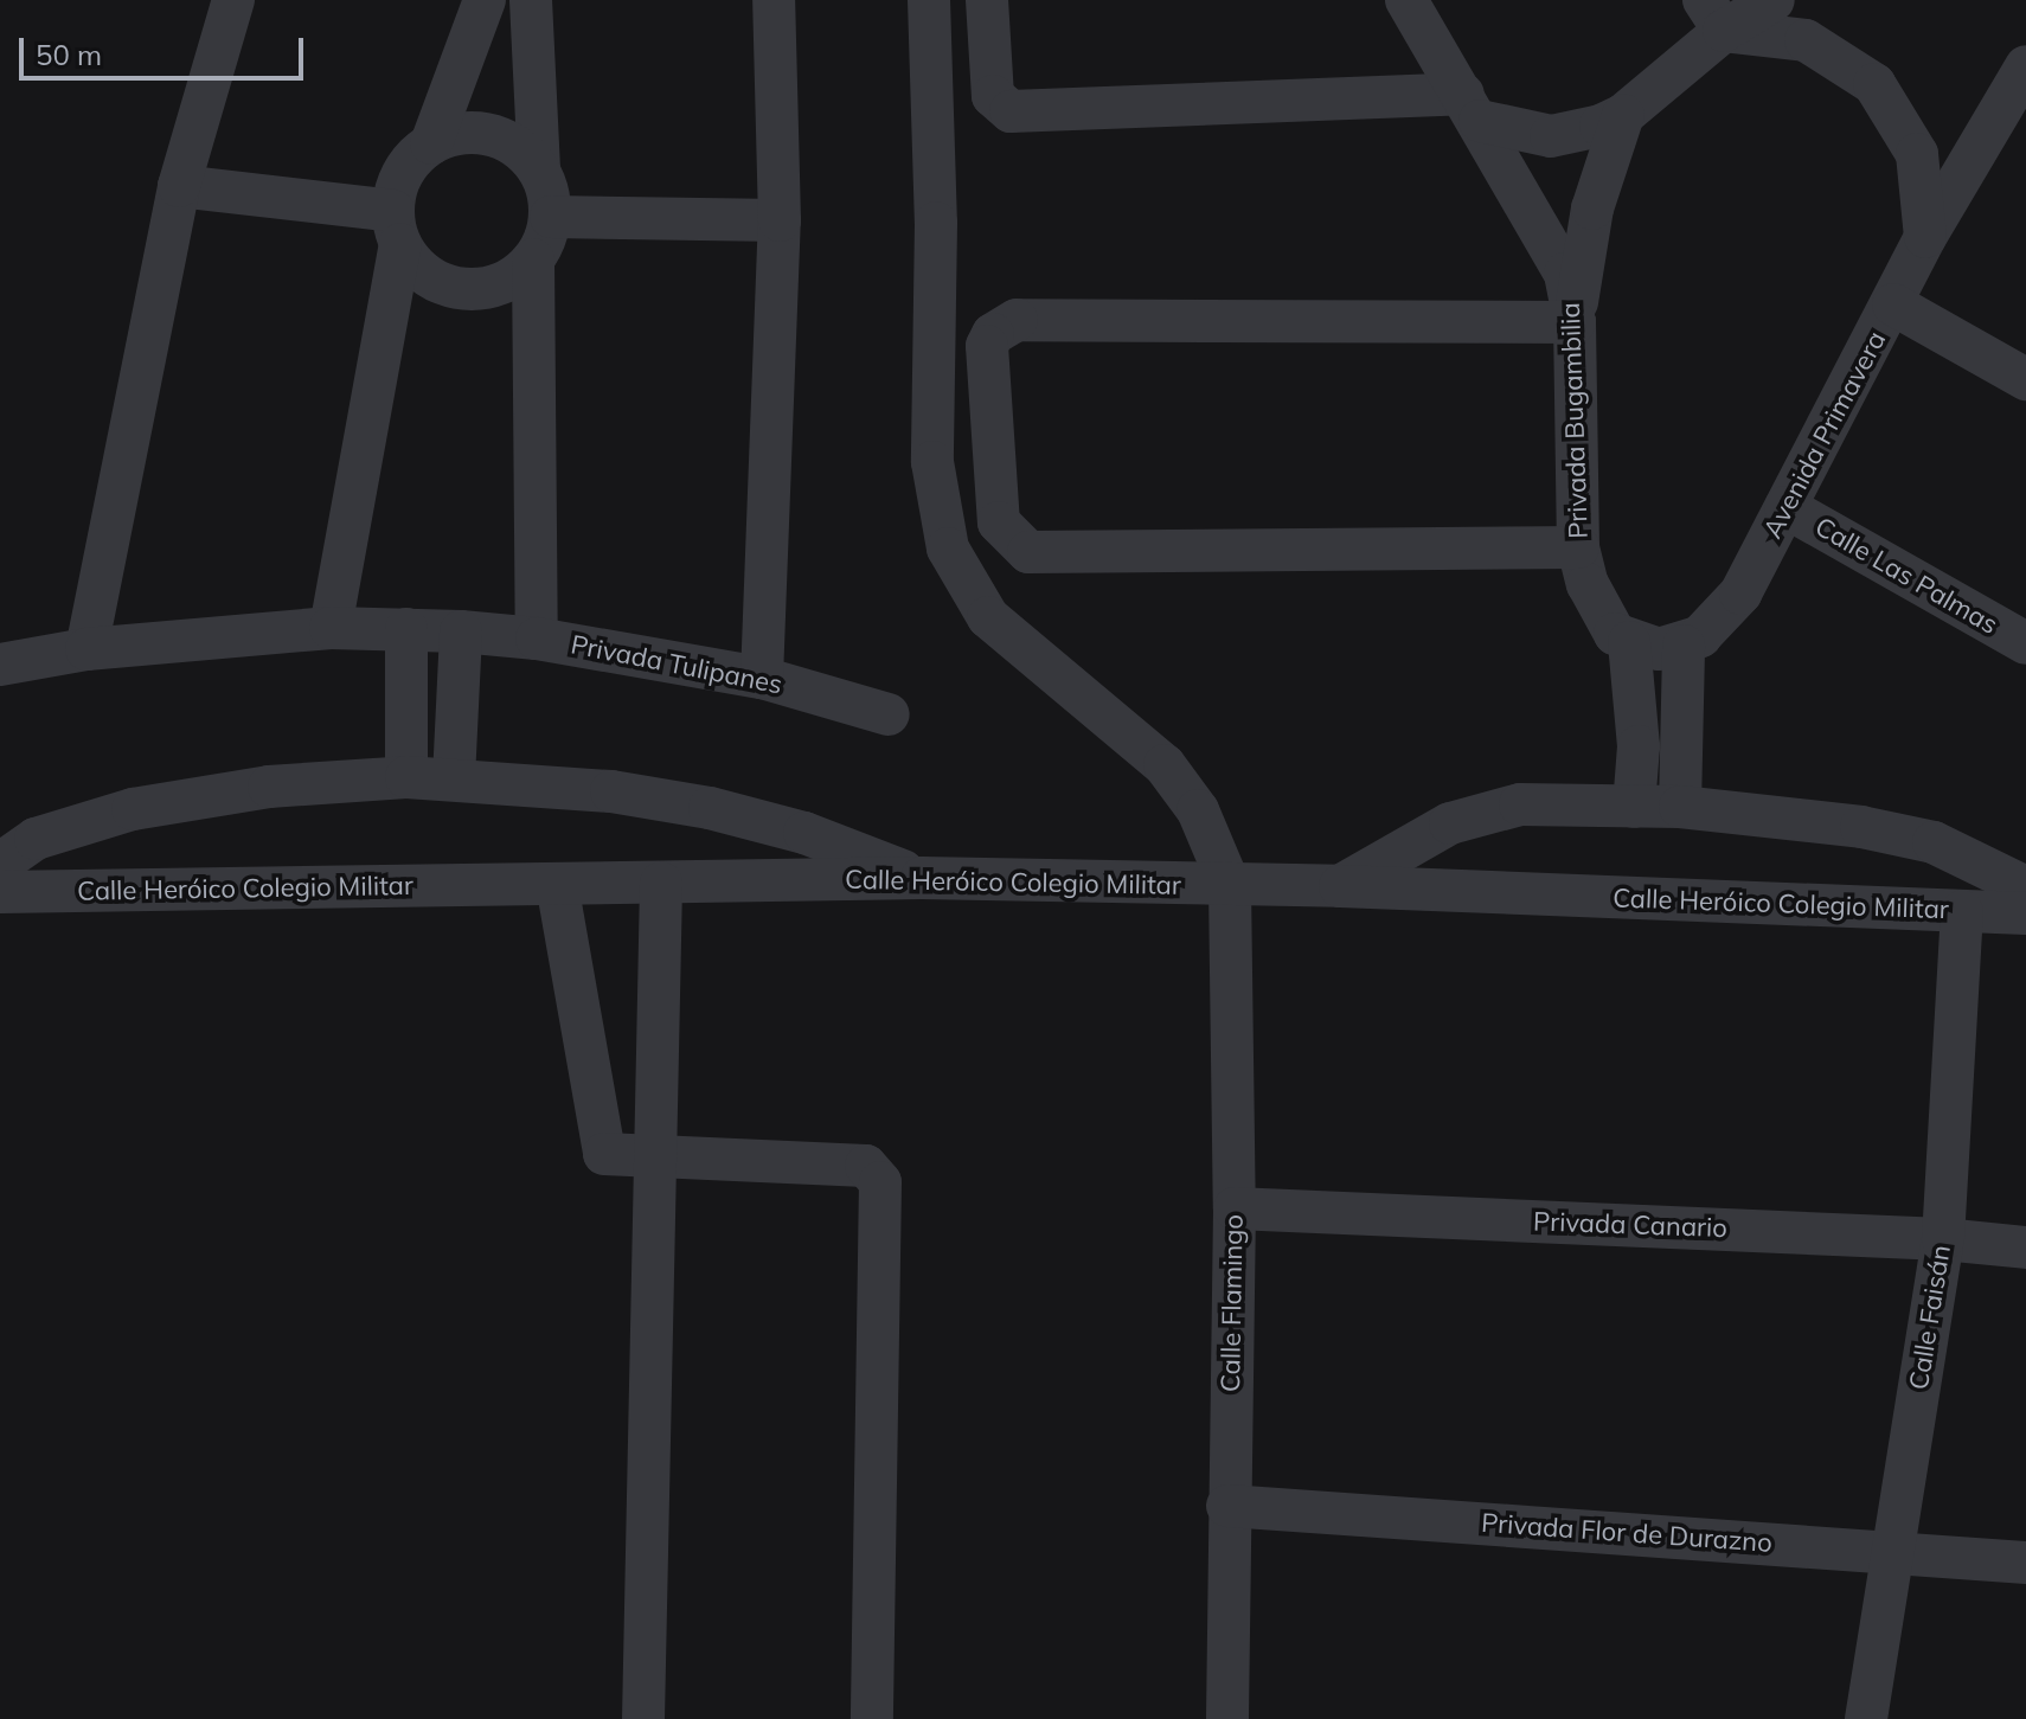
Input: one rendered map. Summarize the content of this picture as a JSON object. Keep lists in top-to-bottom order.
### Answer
{
  "streets": {
    "street": [
      "Privada Bugambilia",
      "Avenida Primavera",
      "Calle Las Palmas",
      "Privada Tulipanes",
      "Calle Heróico Colegio Militar",
      "Privada Canario",
      "Calle Flamingo",
      "Calle Faisán",
      "Privada Flor de Durazno"
    ]
  },
  "crossings": [
    ["Avenida Primavera", "Calle Las Palmas"],
    ["Calle Heróico Colegio Militar", "Calle Flamingo"],
    ["Calle Heróico Colegio Militar", "Calle Faisán"],
    ["Privada Canario", "Calle Flamingo"],
    ["Privada Canario", "Calle Faisán"],
    ["Calle Flamingo", "Privada Flor de Durazno"],
    ["Calle Faisán", "Privada Flor de Durazno"]
  ],
  "scale_bar": "50 m"
}
